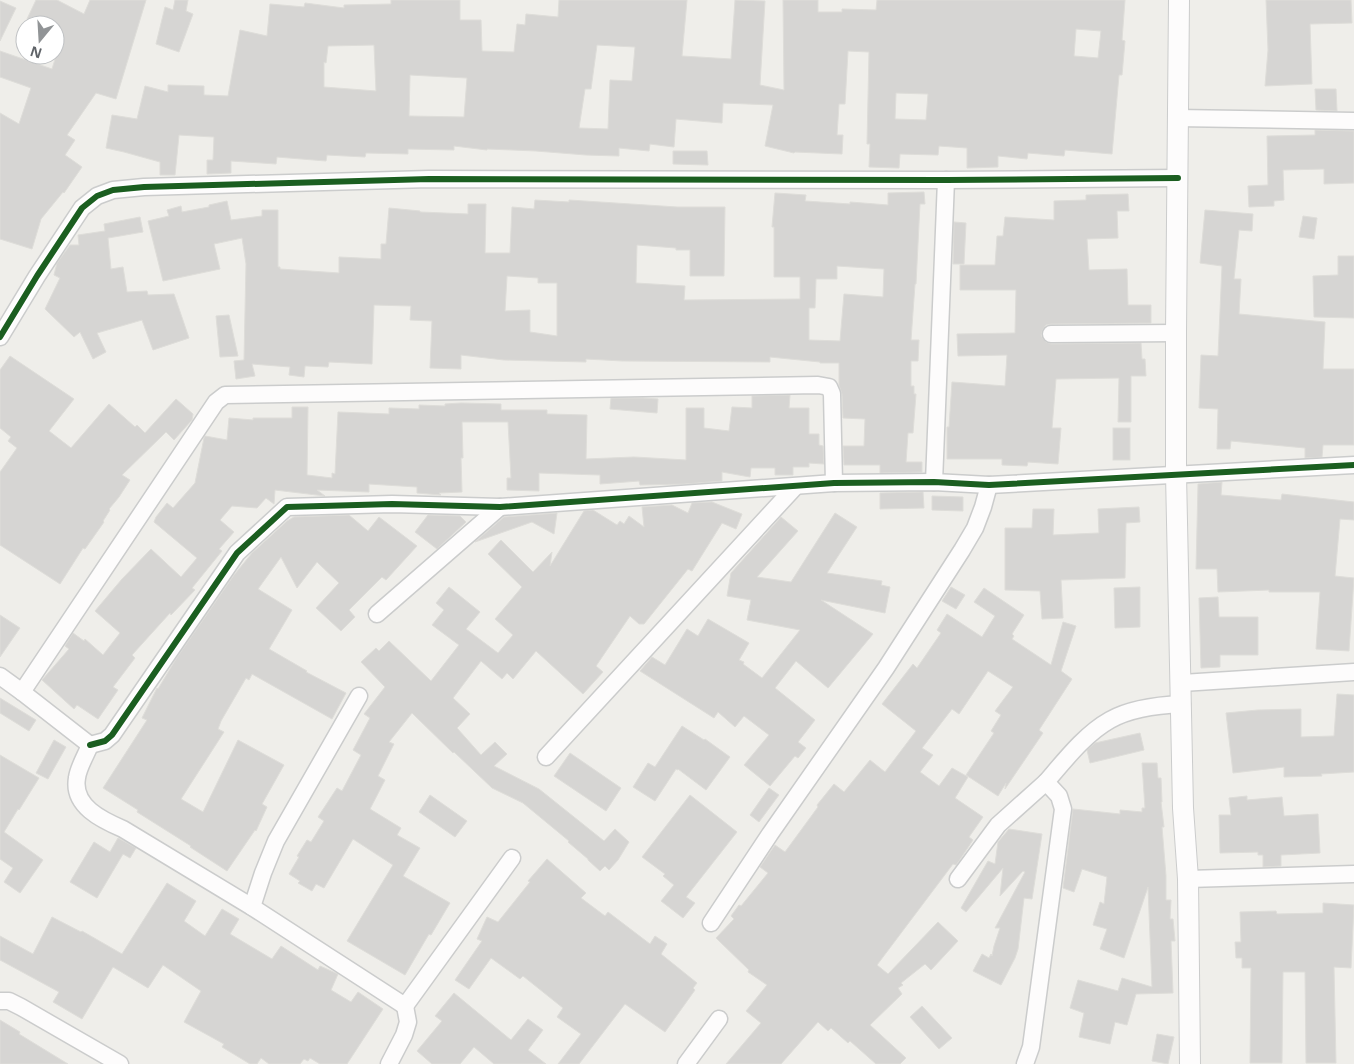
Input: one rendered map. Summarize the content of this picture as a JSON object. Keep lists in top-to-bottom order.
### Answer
{
  "north": "bottom"
}
